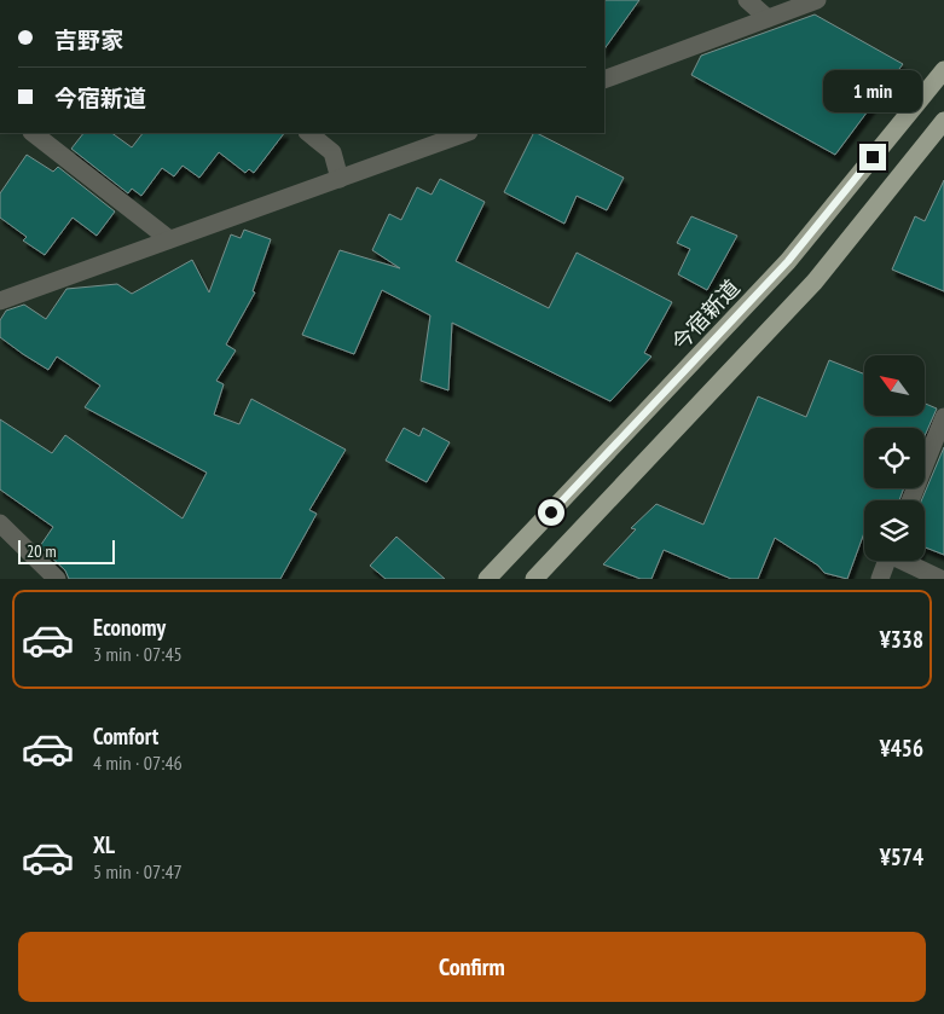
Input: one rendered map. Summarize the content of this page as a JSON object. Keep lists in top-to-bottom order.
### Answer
{
  "streets": {
    "highway": ["今宿新道"]
  },
  "scale_bar": "20 m",
  "north": "top left",
  "page": {
    "banner": ["吉野家", "今宿新道"],
    "bubble": "1 min",
    "scale": "20 m",
    "list": [
      {
        "name": "Economy",
        "note": "3 min · 07:45",
        "value": "¥338"
      },
      {
        "name": "Comfort",
        "note": "4 min · 07:46",
        "value": "¥456"
      },
      {
        "name": "XL",
        "note": "5 min · 07:47",
        "value": "¥574"
      }
    ],
    "buttons": "Confirm"
  }
}
